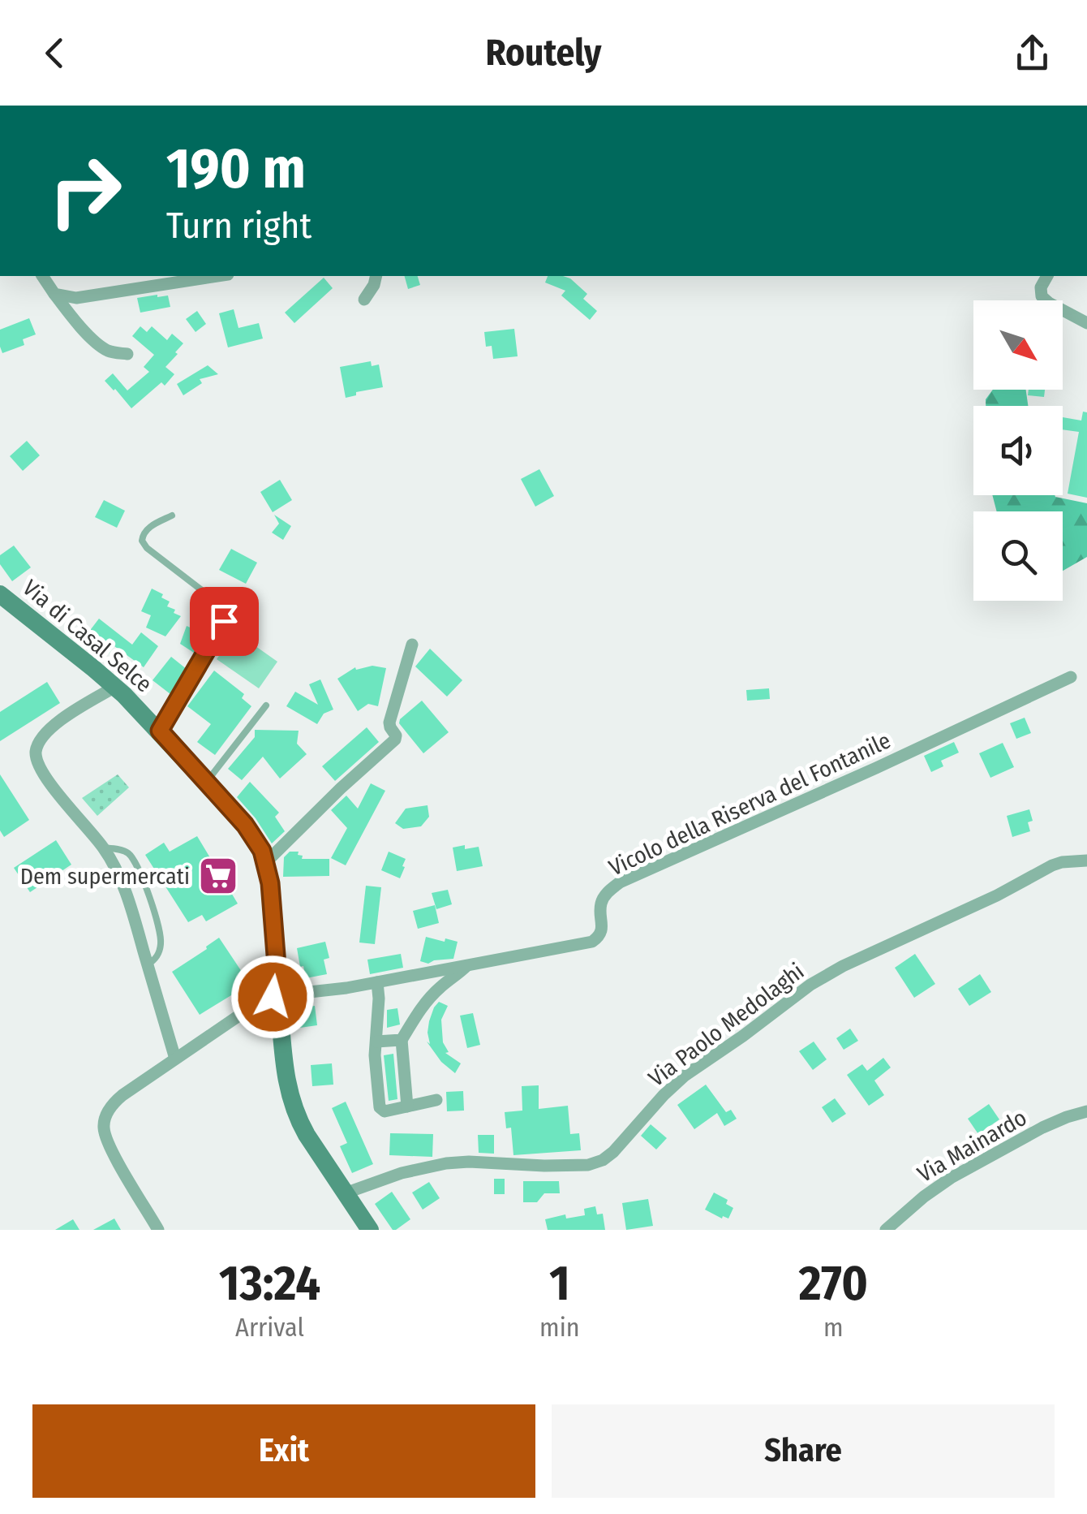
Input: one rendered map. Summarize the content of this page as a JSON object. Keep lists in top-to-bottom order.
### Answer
{
  "streets": {
    "main road": ["Via di Casal Selce"],
    "street": ["Vicolo della Riserva del Fontanile", "Via Paolo Medolaghi", "Via Mainardo"]
  },
  "crossings": [
    ["Via di Casal Selce", "Vicolo della Riserva del Fontanile"],
    ["Via di Casal Selce", "Via Paolo Medolaghi"]
  ],
  "places": {
    "supermarket": ["Dem supermercati"]
  },
  "north": "bottom right",
  "page": {
    "header": "Routely",
    "turn": ["190 m", "Turn right"],
    "eta": [
      "13:24",
      "Arrival",
      "1",
      "min",
      "270",
      "m"
    ],
    "buttons": ["Exit", "Share"]
  }
}
